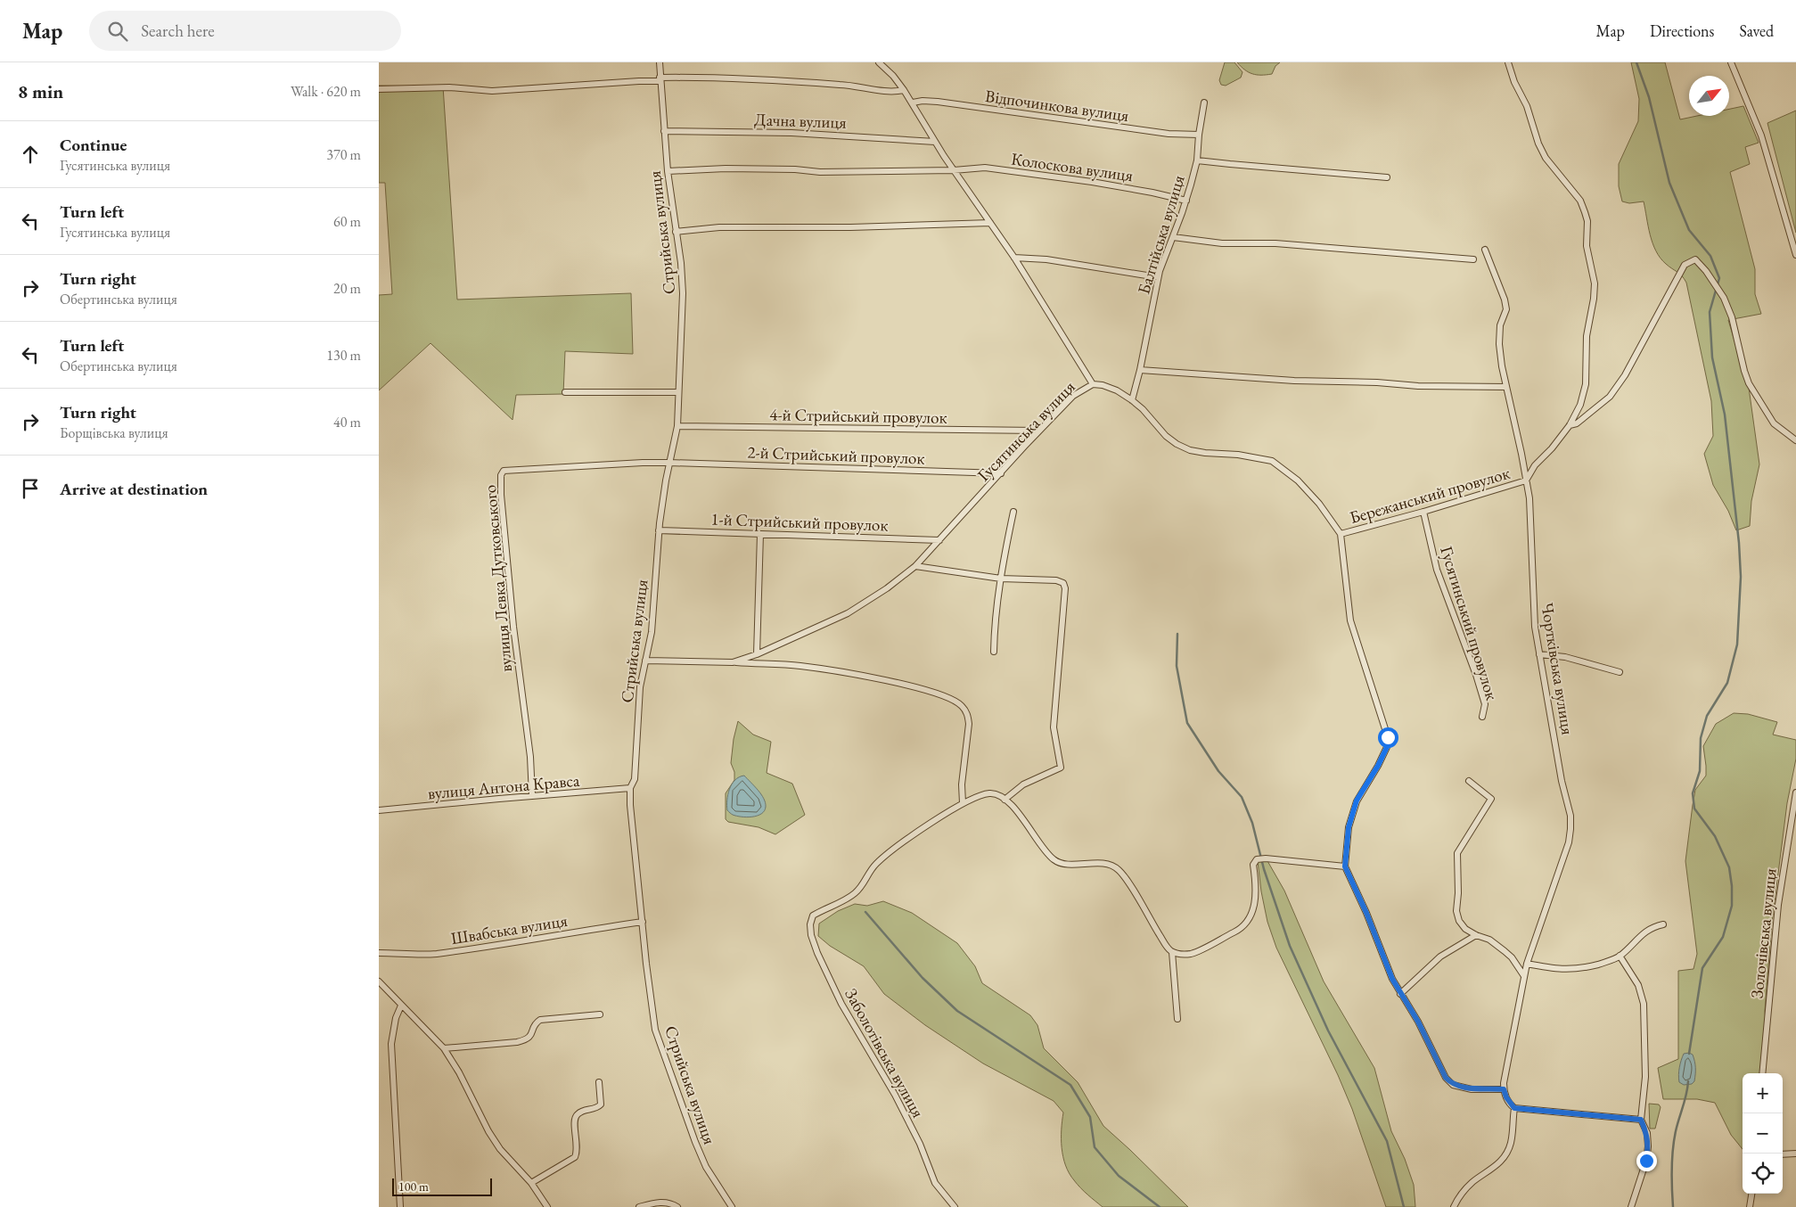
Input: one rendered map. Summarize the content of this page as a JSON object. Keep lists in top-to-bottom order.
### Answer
{
  "streets": {
    "street": [
      "Відпочинкова вулиця",
      "Дачна вулиця",
      "Колоскова вулиця",
      "Стрийська вулиця",
      "Балтійська вулиця",
      "4-й Стрийський провулок",
      "Гусятинська вулиця",
      "2-й Стрийський провулок",
      "Бережанський провулок",
      "1-й Стрийський провулок",
      "вулиця Левка Дутковського",
      "Гусятинський провулок",
      "Чортківська вулиця",
      "вулиця Антона Кравса",
      "Швабська вулиця",
      "Золочівська вулиця",
      "Заболотівська вулиця"
    ]
  },
  "crossings": [
    ["Відпочинкова вулиця", "Балтійська вулиця"],
    ["Дачна вулиця", "Стрийська вулиця"],
    ["Колоскова вулиця", "Стрийська вулиця"],
    ["Колоскова вулиця", "Балтійська вулиця"],
    ["Стрийська вулиця", "4-й Стрийський провулок"],
    ["Стрийська вулиця", "2-й Стрийський провулок"],
    ["Стрийська вулиця", "1-й Стрийський провулок"],
    ["Стрийська вулиця", "вулиця Левка Дутковського"],
    ["Стрийська вулиця", "вулиця Антона Кравса"],
    ["Стрийська вулиця", "Швабська вулиця"],
    ["Балтійська вулиця", "Гусятинська вулиця"],
    ["4-й Стрийський провулок", "Гусятинська вулиця"],
    ["Гусятинська вулиця", "2-й Стрийський провулок"],
    ["Гусятинська вулиця", "Бережанський провулок"],
    ["Гусятинська вулиця", "1-й Стрийський провулок"],
    ["2-й Стрийський провулок", "вулиця Левка Дутковського"],
    ["Бережанський провулок", "Гусятинський провулок"],
    ["Бережанський провулок", "Чортківська вулиця"],
    ["вулиця Левка Дутковського", "вулиця Антона Кравса"]
  ],
  "scale_bar": "100 m",
  "north": "top right",
  "page": {
    "header": "Map",
    "search": "Search here",
    "nav": ["Map", "Directions", "Saved"],
    "heading": ["8 min", "Walk · 620 m"],
    "list": [
      ["Continue", "Гусятинська вулиця", "370 m"],
      ["Turn left", "Гусятинська вулиця", "60 m"],
      ["Turn right", "Обертинська вулиця", "20 m"],
      ["Turn left", "Обертинська вулиця", "130 m"],
      ["Turn right", "Борщівська вулиця", "40 m"],
      "Arrive at destination"
    ],
    "map_buttons": ["+", "−"],
    "scale": "100 m"
  }
}
